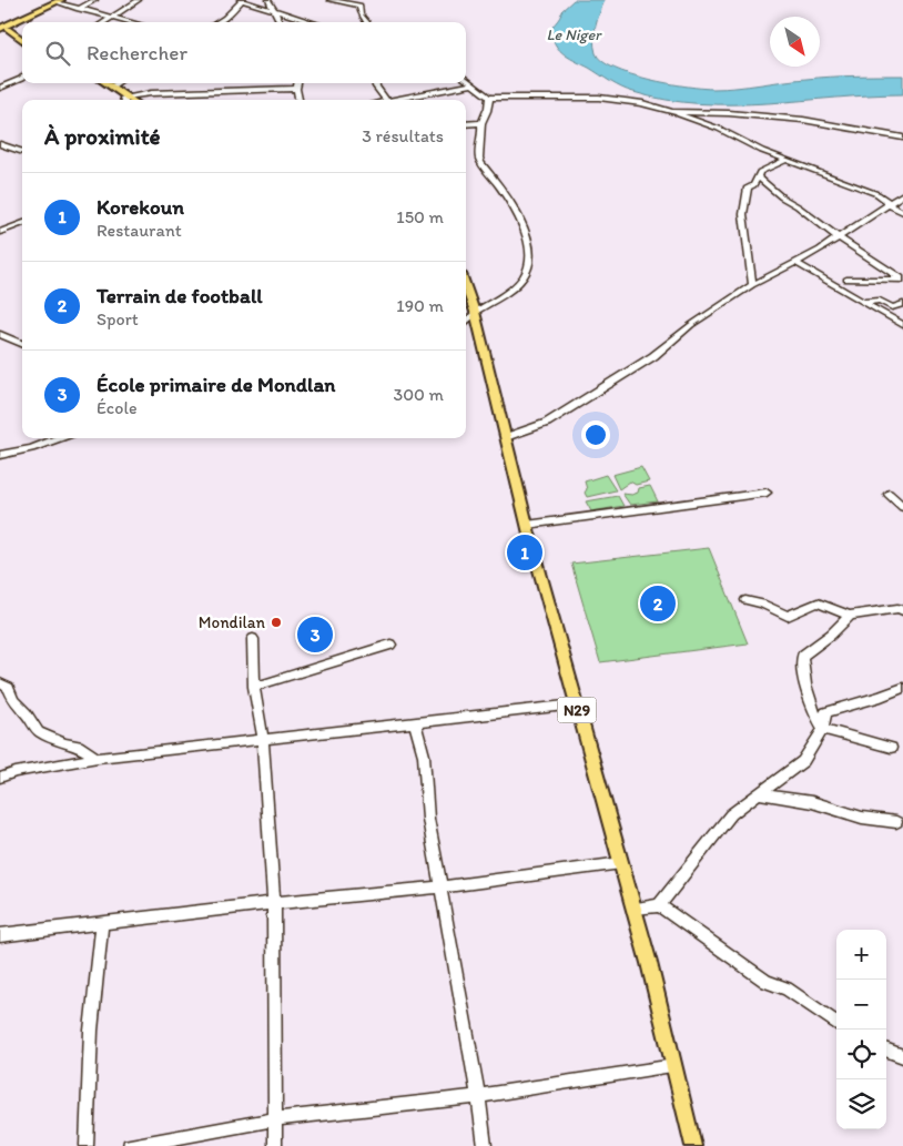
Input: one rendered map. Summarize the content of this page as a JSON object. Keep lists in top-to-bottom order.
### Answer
{
  "streets": {
    "main road": ["N29"]
  },
  "water": ["Le Niger"],
  "places": ["Mondilan"],
  "north": "bottom right",
  "page": {
    "search": "Rechercher",
    "heading": ["À proximité", "3 résultats"],
    "list": [
      {
        "mark": "1",
        "name": "Korekoun",
        "note": "Restaurant",
        "value": "150 m"
      },
      {
        "mark": "2",
        "name": "Terrain de football",
        "note": "Sport",
        "value": "190 m"
      },
      {
        "mark": "3",
        "name": "École primaire de Mondlan",
        "note": "École",
        "value": "300 m"
      }
    ],
    "pins": ["1", "2", "3"],
    "map_buttons": ["+", "−"]
  }
}
